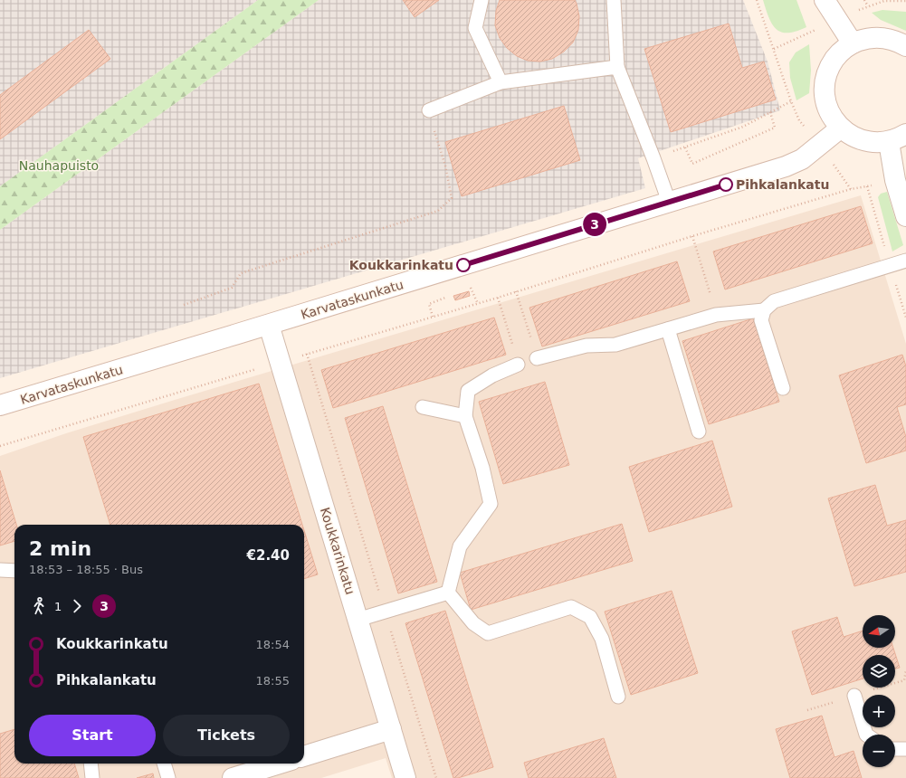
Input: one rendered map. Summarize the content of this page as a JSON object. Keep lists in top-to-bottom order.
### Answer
{
  "streets": {
    "street": ["Karvataskunkatu", "Koukkarinkatu"]
  },
  "crossings": [
    ["Karvataskunkatu", "Koukkarinkatu"]
  ],
  "parks": ["Nauhapuisto"],
  "places": ["Pihkalankatu", "Koukkarinkatu"],
  "lines": ["bus line 3"],
  "north": "left",
  "page": {
    "on_map": "3",
    "heading": ["2 min", "18:53 – 18:55 · Bus", "€2.40"],
    "legs": ["1", "3"],
    "map_buttons": ["+", "−"],
    "list": [
      {
        "name": "Koukkarinkatu",
        "value": "18:54"
      },
      {
        "name": "Pihkalankatu",
        "value": "18:55"
      }
    ],
    "buttons": ["Start", "Tickets"]
  }
}
